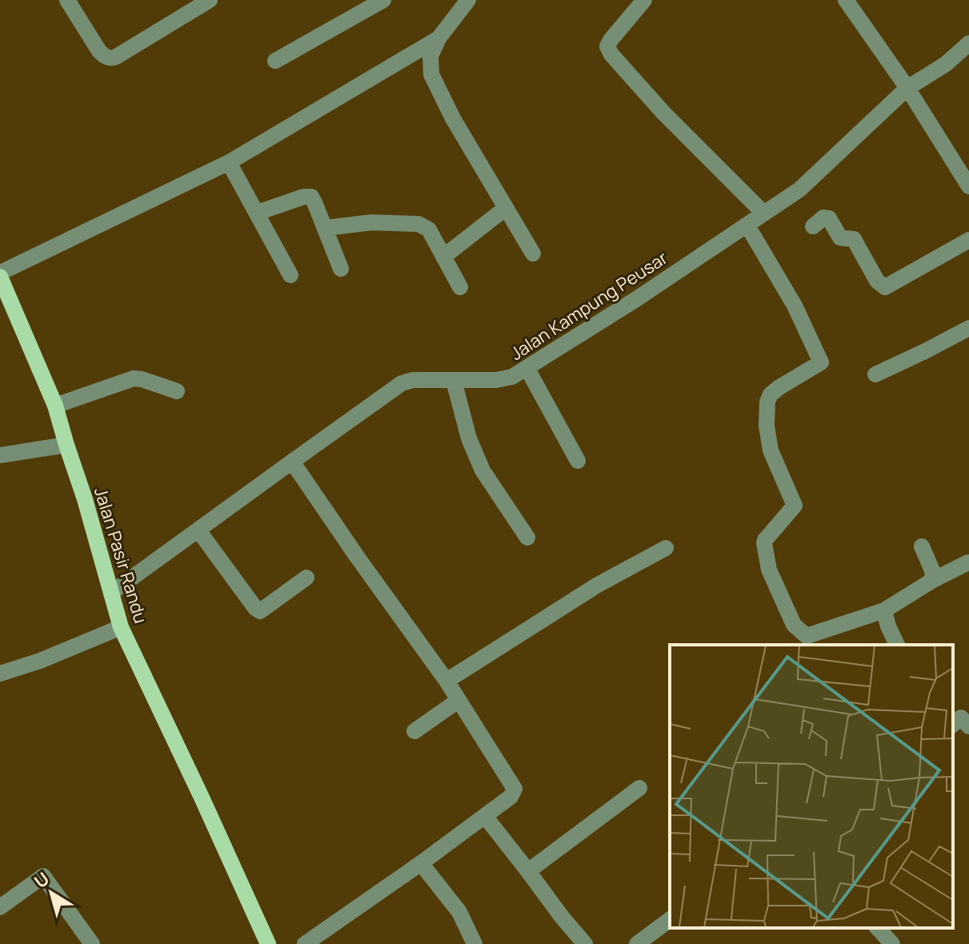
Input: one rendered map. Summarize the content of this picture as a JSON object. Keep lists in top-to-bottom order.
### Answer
{
  "streets": {
    "main road": ["Jalan Pasir Randu"],
    "street": ["Jalan Kampung Peusar"]
  },
  "crossings": [
    ["Jalan Kampung Peusar", "Jalan Pasir Randu"]
  ],
  "north": "top left"
}
